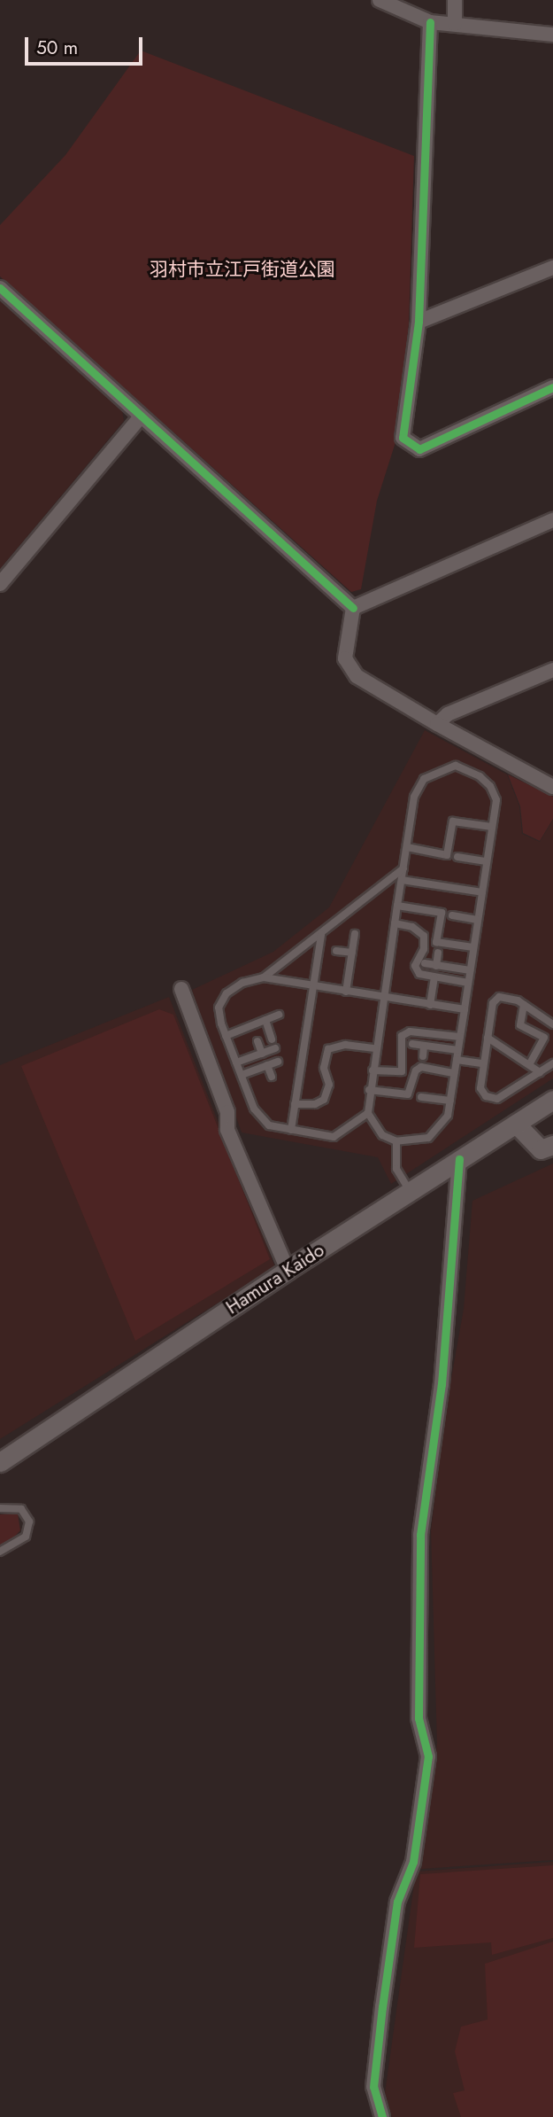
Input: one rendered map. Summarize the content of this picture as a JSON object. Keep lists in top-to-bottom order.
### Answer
{
  "streets": {
    "main road": ["Hamura Kaido"]
  },
  "parks": ["羽村市立江戸街道公園"],
  "scale_bar": "50 m"
}
